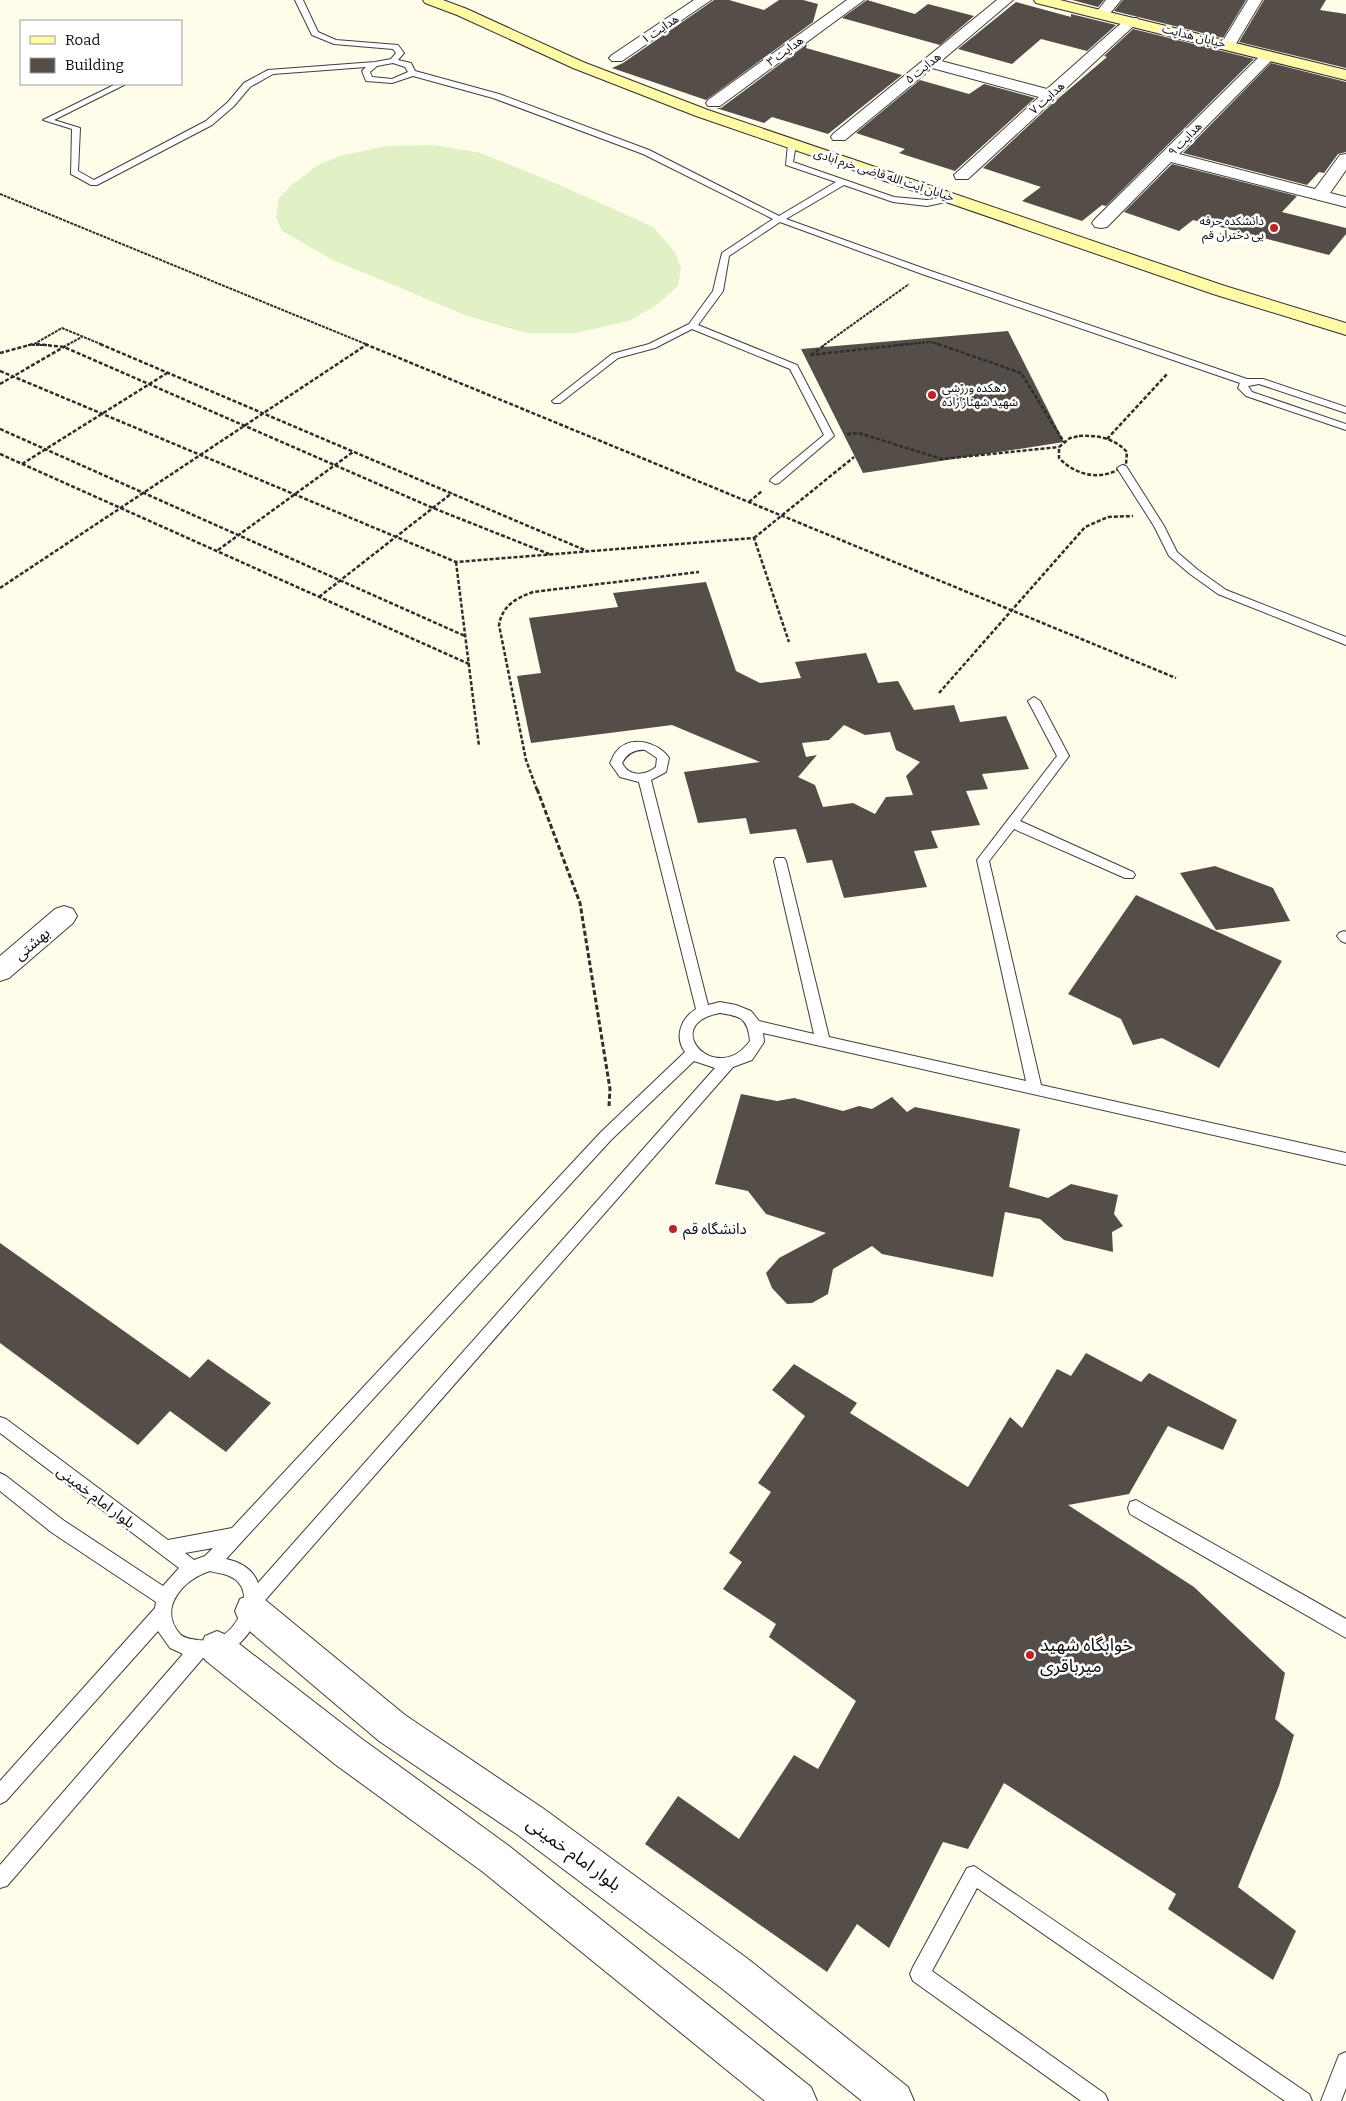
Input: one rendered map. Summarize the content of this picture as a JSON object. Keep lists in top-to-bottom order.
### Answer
{
  "streets": {
    "main road": ["خیابان هدایت", "خیابان آیت الله قاضی خرم آبادی"],
    "street": [
      "هدایت ۱",
      "هدایت ۳",
      "هدایت ۵",
      "هدایت ۷",
      "هدایت ۹",
      "بهشتی",
      "بلوار امام خمینی"
    ]
  },
  "crossings": [
    ["خیابان هدایت", "هدایت ۷"],
    ["خیابان هدایت", "هدایت ۹"]
  ],
  "places": [
    "دانشکده حرفه یی دختران قم",
    "دهکده ورزشی شهید شهناز زاده",
    "دانشگاه قم",
    "خوابگاه شهید میرباقری"
  ],
  "legend": ["Road", "Building"]
}
